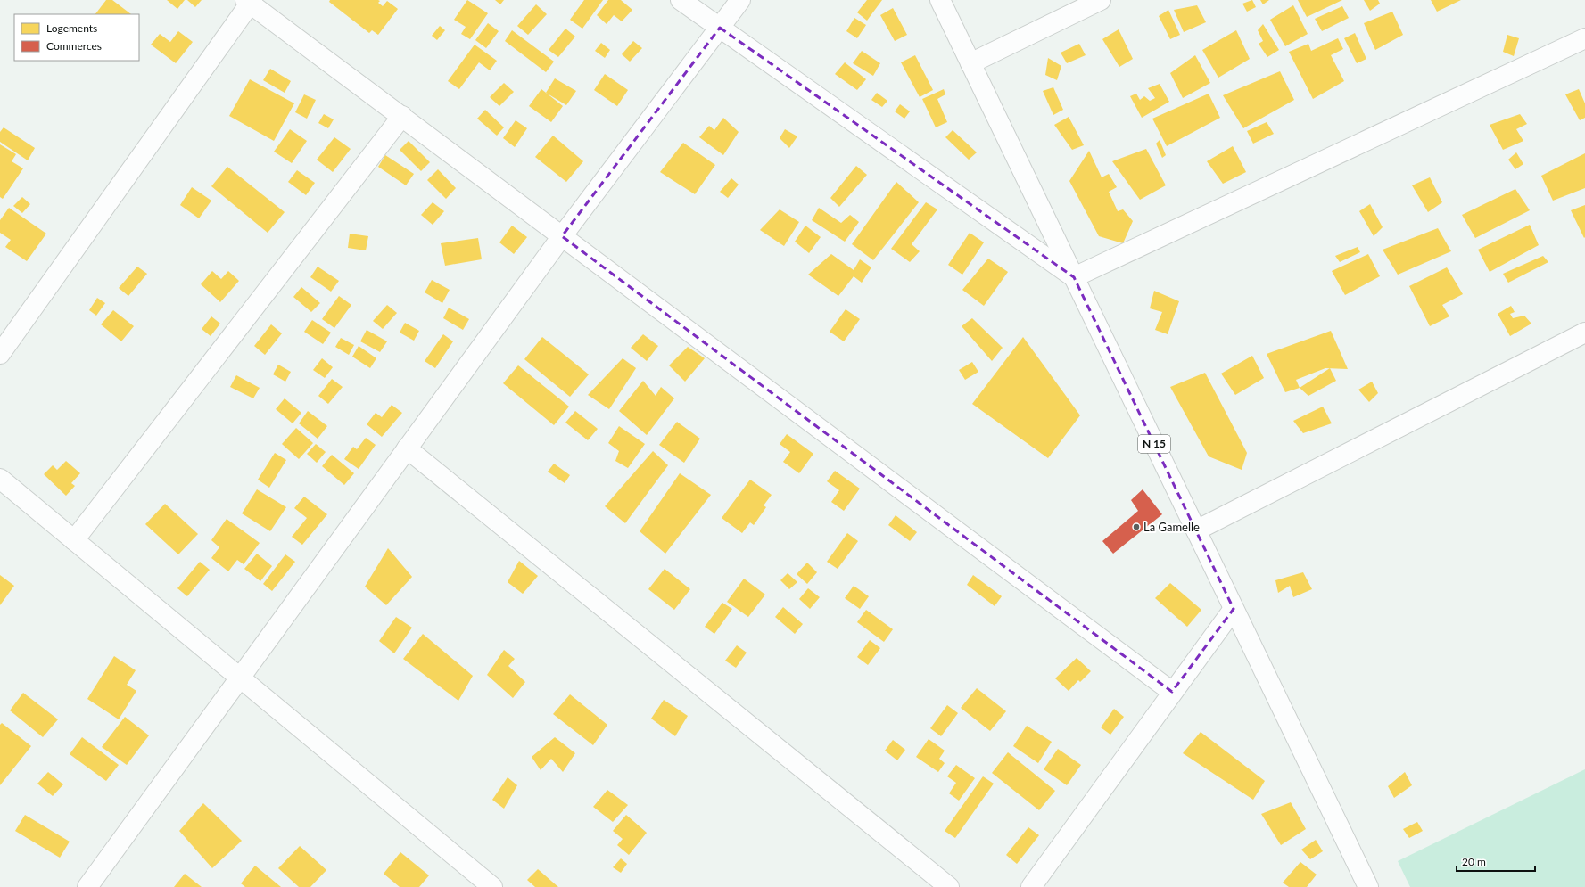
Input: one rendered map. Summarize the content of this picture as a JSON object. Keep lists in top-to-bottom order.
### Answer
{
  "streets": {
    "street": ["N 15"]
  },
  "places": ["La Gamelle"],
  "legend": ["Logements", "Commerces"],
  "scale_bar": "20 m"
}
